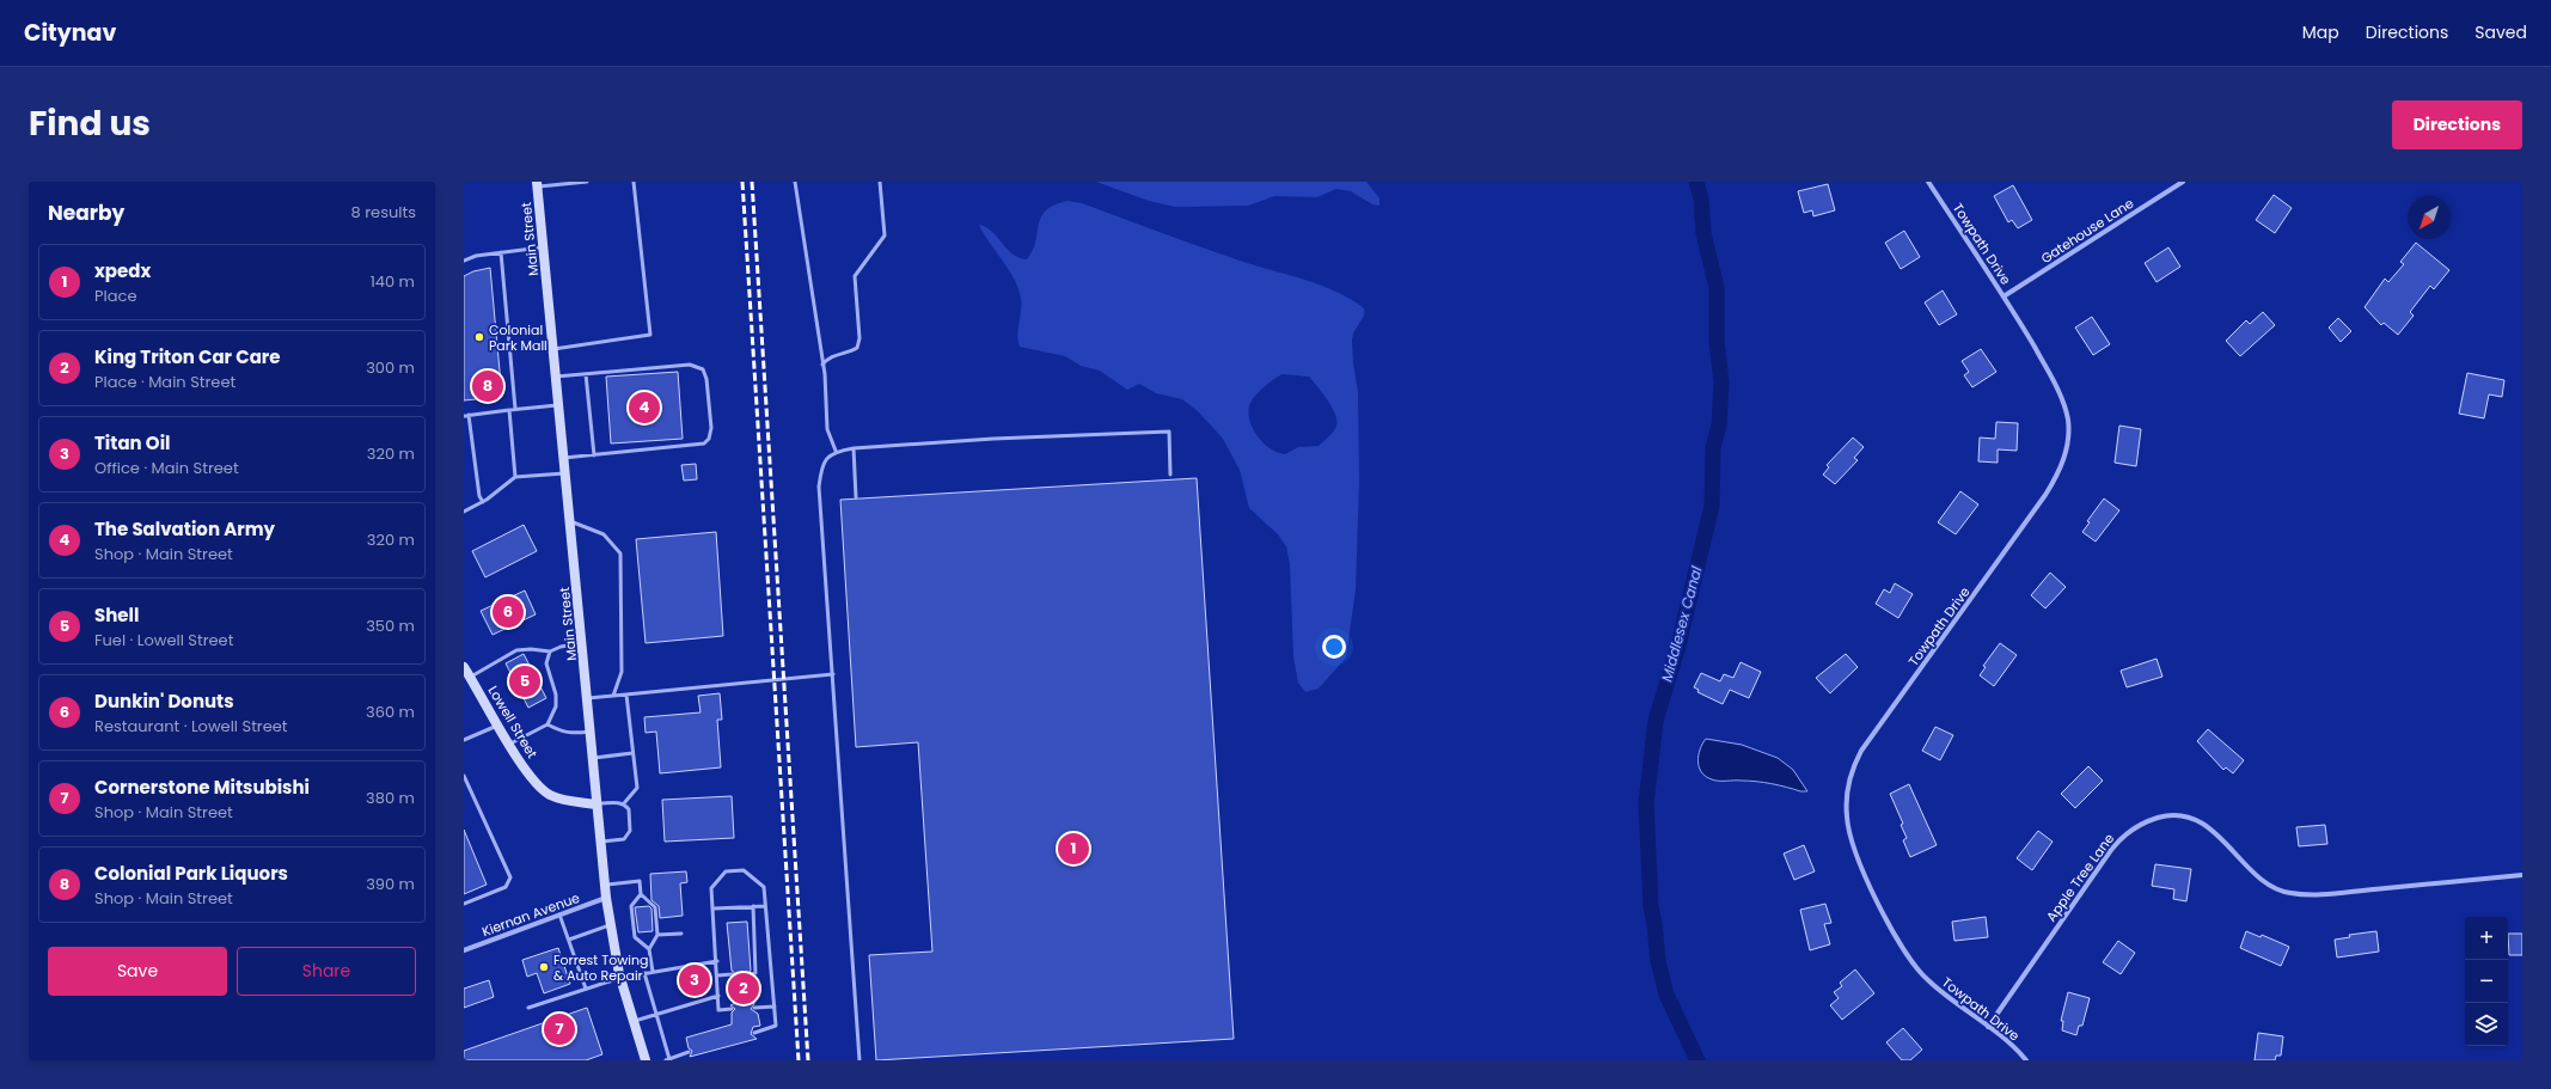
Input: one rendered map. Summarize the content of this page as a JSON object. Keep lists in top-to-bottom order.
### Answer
{
  "streets": {
    "main road": ["Main Street", "Lowell Street"],
    "street": [
      "Gatehouse Lane",
      "Towpath Drive",
      "Apple Tree Lane",
      "Kiernan Avenue"
    ]
  },
  "crossings": [
    ["Gatehouse Lane", "Towpath Drive"],
    ["Main Street", "Lowell Street"],
    ["Main Street", "Kiernan Avenue"],
    ["Towpath Drive", "Apple Tree Lane"]
  ],
  "water": ["Middlesex Canal"],
  "places": ["Colonial Park Mall", "Forrest Towing & Auto Repair"],
  "north": "bottom left",
  "page": {
    "header": "Citynav",
    "nav": ["Map", "Directions", "Saved"],
    "title": "Find us",
    "buttons": [
      "Directions",
      ["Save", "Share"]
    ],
    "heading": ["Nearby", "8 results"],
    "list": [
      {
        "mark": "1",
        "name": "xpedx",
        "note": "Place",
        "value": "140 m"
      },
      {
        "mark": "2",
        "name": "King Triton Car Care",
        "note": "Place · Main Street",
        "value": "300 m"
      },
      {
        "mark": "3",
        "name": "Titan Oil",
        "note": "Office · Main Street",
        "value": "320 m"
      },
      {
        "mark": "4",
        "name": "The Salvation Army",
        "note": "Shop · Main Street",
        "value": "320 m"
      },
      {
        "mark": "5",
        "name": "Shell",
        "note": "Fuel · Lowell Street",
        "value": "350 m"
      },
      {
        "mark": "6",
        "name": "Dunkin' Donuts",
        "note": "Restaurant · Lowell Street",
        "value": "360 m"
      },
      {
        "mark": "7",
        "name": "Cornerstone Mitsubishi",
        "note": "Shop · Main Street",
        "value": "380 m"
      },
      {
        "mark": "8",
        "name": "Colonial Park Liquors",
        "note": "Shop · Main Street",
        "value": "390 m"
      }
    ],
    "pins": [
      "8",
      "4",
      "6",
      "5",
      "1",
      "3",
      "2",
      "7"
    ],
    "map_buttons": ["+", "−"]
  }
}
